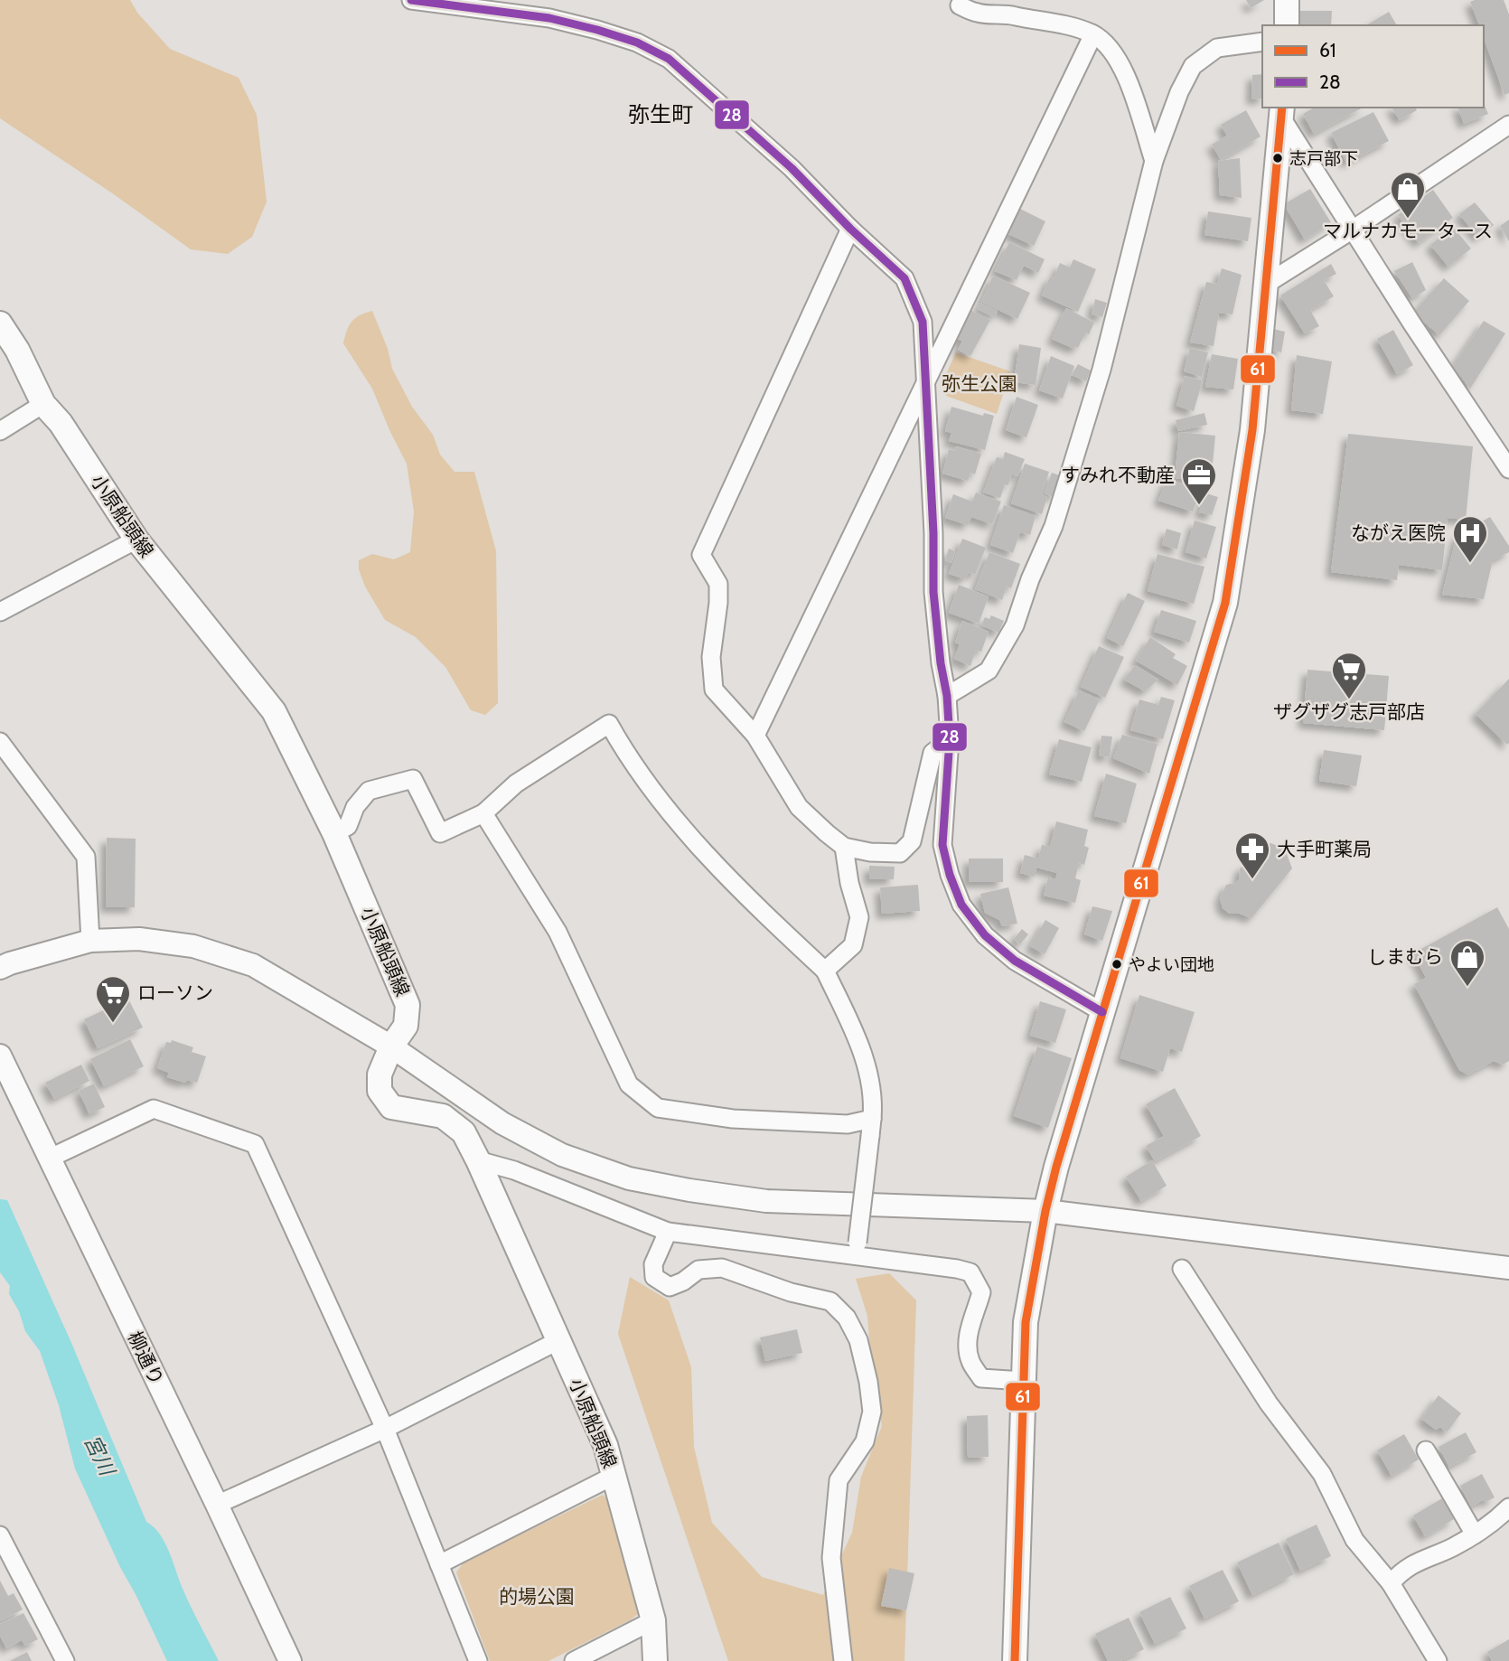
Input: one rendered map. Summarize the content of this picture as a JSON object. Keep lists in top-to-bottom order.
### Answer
{
  "streets": {
    "main road": ["小原船頭線"],
    "street": ["柳通り"]
  },
  "districts": ["弥生町"],
  "water": ["宮川"],
  "parks": ["弥生公園", "的場公園"],
  "places": {
    "other": ["志戸部下", "やよい団地"],
    "shop": ["マルナカモータース", "しまむら"],
    "office": ["すみれ不動産"],
    "hospital": ["ながえ医院"],
    "supermarket": ["ザグザグ志戸部店", "ローソン"],
    "pharmacy": ["大手町薬局"]
  },
  "lines": ["transit line 28", "transit line 61"],
  "legend": ["61", "28"]
}
